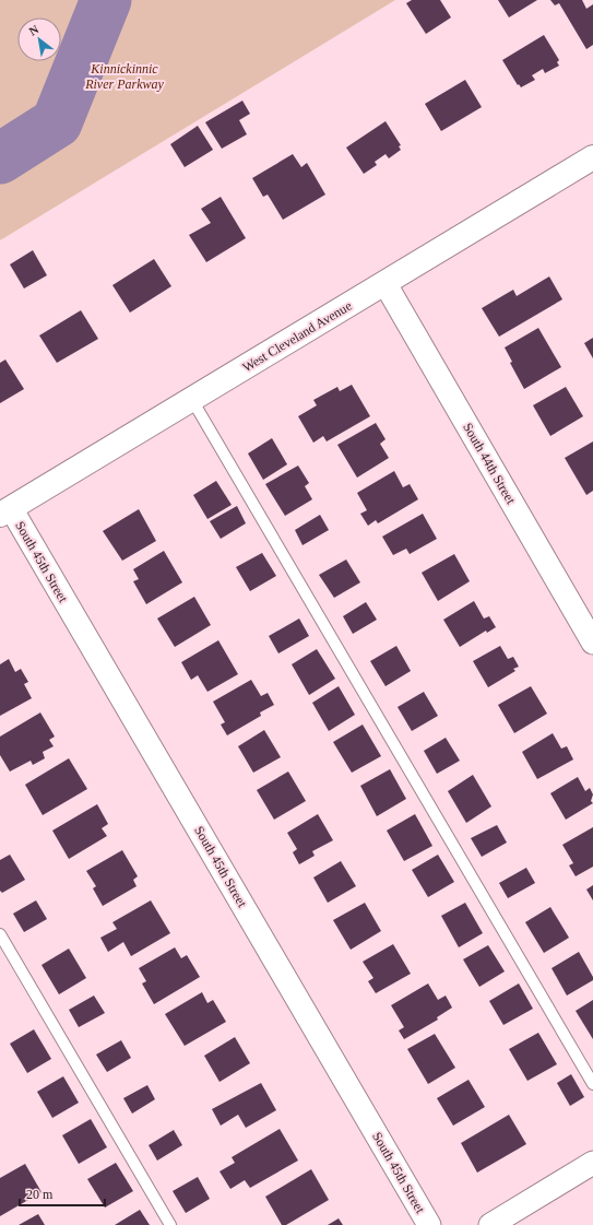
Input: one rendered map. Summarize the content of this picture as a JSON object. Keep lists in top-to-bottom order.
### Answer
{
  "streets": {
    "street": ["West Cleveland Avenue", "South 44th Street", "South 45th Street"]
  },
  "crossings": [
    ["West Cleveland Avenue", "South 44th Street"],
    ["West Cleveland Avenue", "South 45th Street"]
  ],
  "parks": ["Kinnickinnic River Parkway"],
  "scale_bar": "20 m",
  "north": "top left"
}
